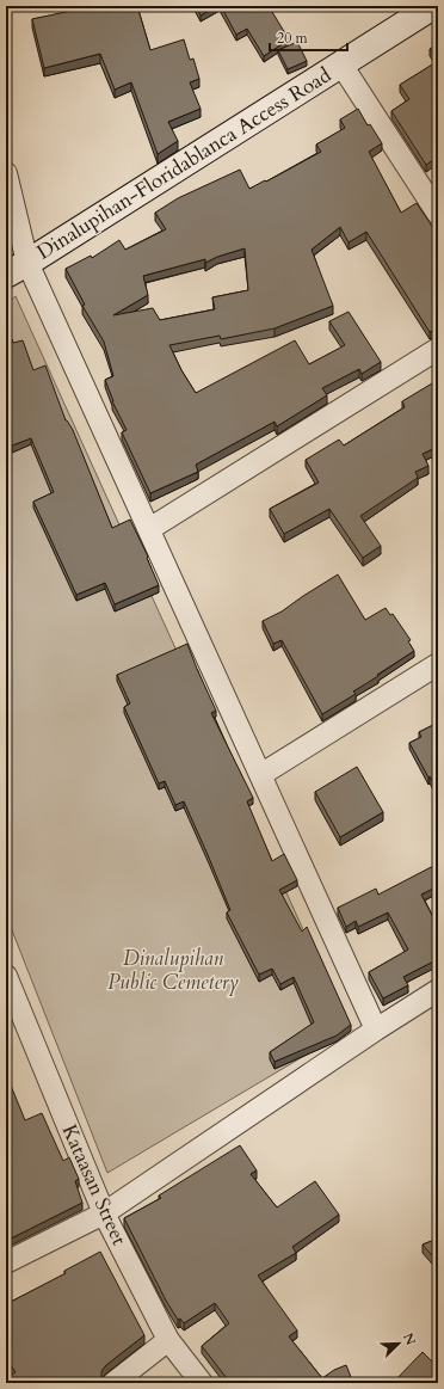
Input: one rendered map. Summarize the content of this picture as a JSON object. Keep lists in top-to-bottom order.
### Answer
{
  "streets": {
    "main road": ["Dinalupihan-Floridablanca Access Road"],
    "street": ["Kataasan Street"]
  },
  "parks": ["Dinalupihan Public Cemetery"],
  "scale_bar": "20 m",
  "north": "top right"
}
